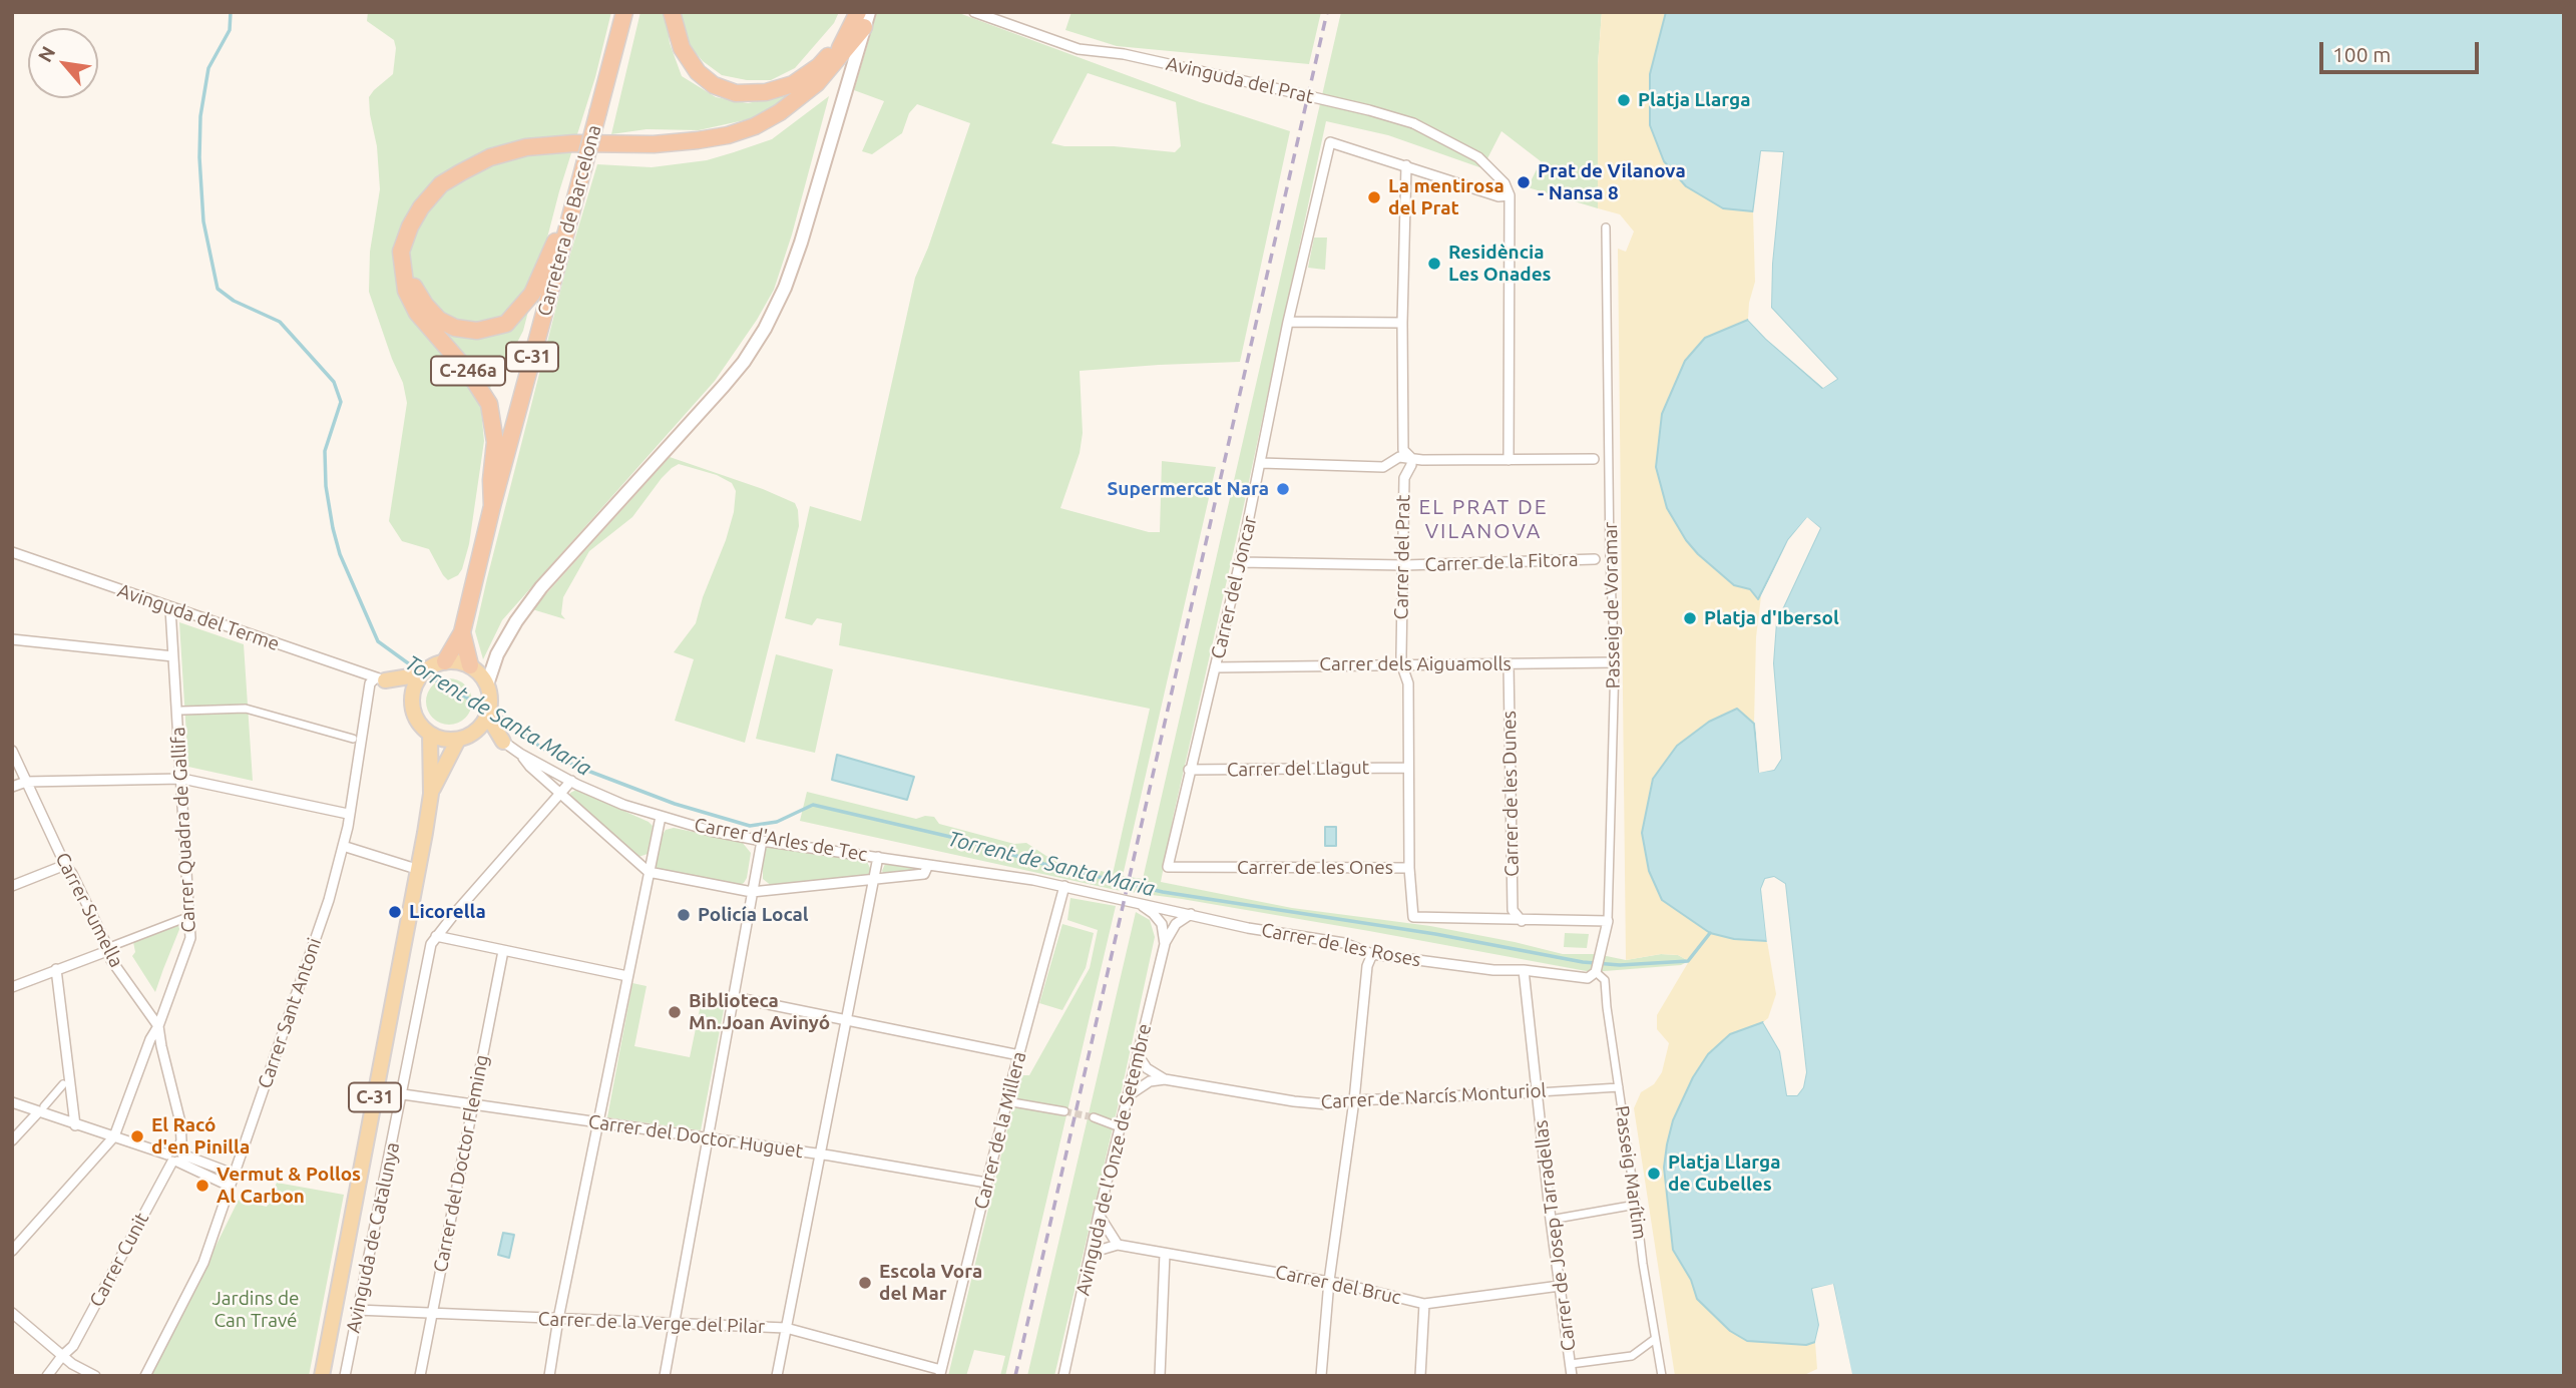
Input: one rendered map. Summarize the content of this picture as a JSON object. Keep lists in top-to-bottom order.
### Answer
{
  "streets": {
    "highway": ["Carretera de Barcelona", "C-31", "C-246a"],
    "main road": ["Avinguda de Catalunya"],
    "street": [
      "Avinguda del Prat",
      "Carrer del Prat",
      "Carrer de la Fitora",
      "Carrer del Joncar",
      "Passeig de Voramar",
      "Avinguda del Terme",
      "Carrer dels Aiguamolls",
      "Carrer del Llagut",
      "Carrer de les Dunes",
      "Carrer Quadra de Gallifa",
      "Carrer d'Arles de Tec",
      "Carrer de les Ones",
      "Carrer Sumella",
      "Carrer de les Roses",
      "Carrer Sant Antoni",
      "Carrer de Narcís Monturiol",
      "Carrer de la Millera",
      "Carrer del Doctor Huguet",
      "Avinguda de l'Onze de Setembre",
      "Carrer del Doctor Fleming",
      "Passeig Marítim",
      "Carrer de Josep Tarradellas",
      "Carrer Cunit",
      "Carrer del Bruc",
      "Carrer de la Verge del Pilar"
    ]
  },
  "crossings": [
    ["Carretera de Barcelona", "C-31"],
    ["Carretera de Barcelona", "C-246a"],
    ["C-31", "Avinguda de Catalunya"],
    ["Carrer del Prat", "Carrer de la Fitora"],
    ["Carrer del Prat", "Carrer del Joncar"],
    ["Carrer del Prat", "Carrer dels Aiguamolls"],
    ["Carrer del Prat", "Carrer del Llagut"],
    ["Carrer del Prat", "Carrer de les Ones"],
    ["Carrer de la Fitora", "Carrer del Joncar"],
    ["Carrer del Joncar", "Carrer dels Aiguamolls"],
    ["Carrer del Joncar", "Carrer del Llagut"],
    ["Carrer del Joncar", "Carrer de les Ones"],
    ["Passeig de Voramar", "Carrer dels Aiguamolls"],
    ["Passeig de Voramar", "Carrer de les Ones"],
    ["Passeig de Voramar", "Carrer de les Roses"],
    ["Passeig de Voramar", "Passeig Marítim"],
    ["Avinguda del Terme", "Carrer Quadra de Gallifa"],
    ["Avinguda del Terme", "Carrer Sant Antoni"],
    ["Carrer dels Aiguamolls", "Carrer de les Dunes"],
    ["Carrer Quadra de Gallifa", "Carrer Sumella"],
    ["Carrer d'Arles de Tec", "Carrer de les Roses"],
    ["Carrer d'Arles de Tec", "Carrer de la Millera"],
    ["Carrer Sumella", "Carrer Cunit"],
    ["Carrer de les Roses", "Avinguda de l'Onze de Setembre"],
    ["Carrer de les Roses", "Passeig Marítim"],
    ["Carrer de les Roses", "Carrer de Josep Tarradellas"],
    ["Carrer de Narcís Monturiol", "Passeig Marítim"],
    ["Carrer de Narcís Monturiol", "Carrer de Josep Tarradellas"],
    ["Carrer de la Millera", "Carrer del Doctor Huguet"],
    ["Carrer de la Millera", "Carrer de la Verge del Pilar"],
    ["Carrer del Doctor Huguet", "Carrer del Doctor Fleming"],
    ["Carrer del Doctor Huguet", "Avinguda de Catalunya"],
    ["Avinguda de l'Onze de Setembre", "Carrer del Bruc"],
    ["Carrer del Doctor Fleming", "Carrer de la Verge del Pilar"],
    ["Carrer de Josep Tarradellas", "Carrer del Bruc"],
    ["Avinguda de Catalunya", "Carrer de la Verge del Pilar"]
  ],
  "districts": ["EL PRAT DE VILANOVA"],
  "water": ["Torrent de Santa Maria"],
  "parks": ["Jardins de Can Travé"],
  "places": [
    "Platja Llarga",
    "Prat de Vilanova - Nansa 8",
    "La mentirosa del Prat",
    "Residència Les Onades",
    "Supermercat Nara",
    "Platja d'Ibersol",
    "Licorella",
    "Policía Local",
    "Biblioteca Mn.Joan Avinyó",
    "El Racó d'en Pinilla",
    "Platja Llarga de Cubelles",
    "Vermut & Pollos Al Carbon",
    "Escola Vora del Mar"
  ],
  "scale_bar": "100 m",
  "north": "top left"
}
